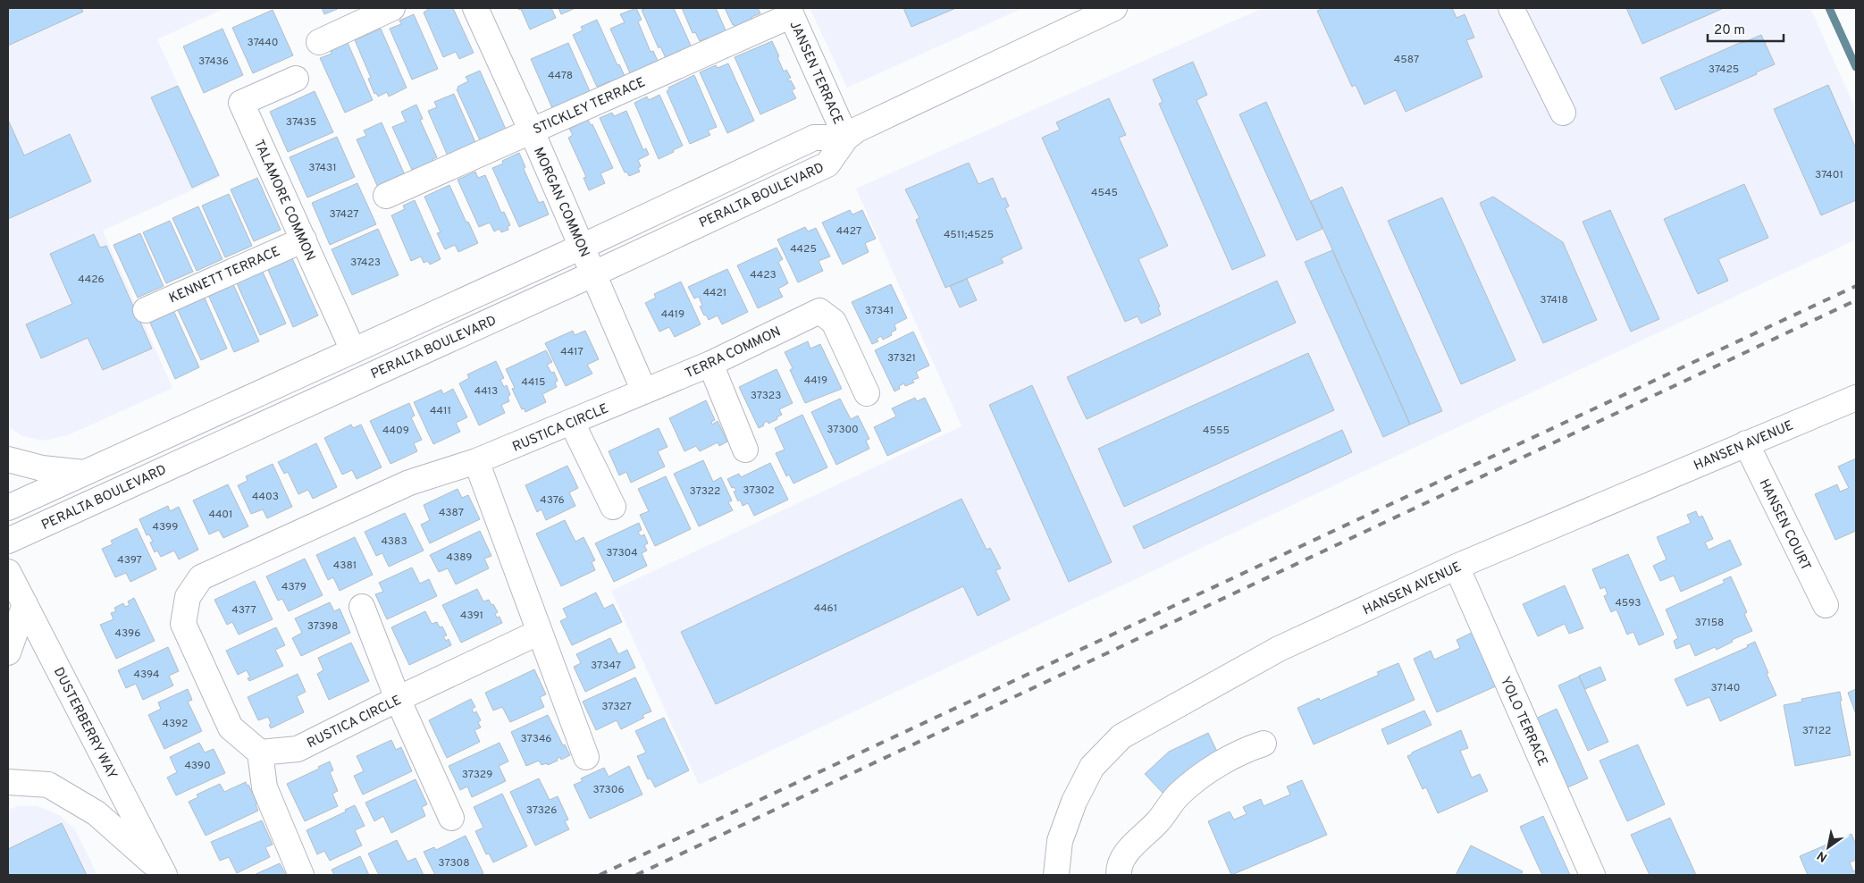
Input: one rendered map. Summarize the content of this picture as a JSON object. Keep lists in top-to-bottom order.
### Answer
{
  "streets": {
    "street": [
      "JANSEN TERRACE",
      "STICKLEY TERRACE",
      "PERALTA BOULEVARD",
      "TALAMORE COMMON",
      "MORGAN COMMON",
      "KENNETT TERRACE",
      "TERRA COMMON",
      "RUSTICA CIRCLE",
      "HANSEN AVENUE",
      "HANSEN COURT",
      "YOLO TERRACE",
      "DUSTERBERRY WAY"
    ]
  },
  "crossings": [
    ["JANSEN TERRACE", "STICKLEY TERRACE"],
    ["JANSEN TERRACE", "PERALTA BOULEVARD"],
    ["STICKLEY TERRACE", "MORGAN COMMON"],
    ["PERALTA BOULEVARD", "MORGAN COMMON"],
    ["TALAMORE COMMON", "KENNETT TERRACE"],
    ["MORGAN COMMON", "TERRA COMMON"],
    ["MORGAN COMMON", "RUSTICA CIRCLE"],
    ["TERRA COMMON", "RUSTICA CIRCLE"],
    ["HANSEN AVENUE", "HANSEN COURT"],
    ["HANSEN AVENUE", "YOLO TERRACE"]
  ],
  "house_numbers": [
    "37440",
    "4587",
    "37436",
    "37425",
    "4478",
    "37435",
    "37431",
    "37401",
    "4545",
    "37427",
    "4427",
    "4511;4525",
    "4425",
    "37423",
    "4423",
    "4426",
    "4421",
    "37418",
    "37341",
    "4419",
    "4417",
    "37321",
    "4419",
    "4415",
    "4413",
    "37323",
    "4411",
    "37300",
    "4409",
    "4555",
    "37302",
    "37322",
    "4403",
    "4376",
    "4387",
    "4401",
    "4399",
    "4383",
    "37304",
    "4389",
    "4397",
    "4381",
    "4379",
    "4593",
    "4461",
    "4377",
    "4391",
    "37158",
    "37398",
    "4396",
    "37347",
    "4394",
    "37140",
    "37327",
    "4392",
    "37122",
    "37346",
    "4390",
    "37329",
    "37306",
    "37326",
    "37308"
  ],
  "scale_bar": "20 m",
  "north": "bottom left"
}
